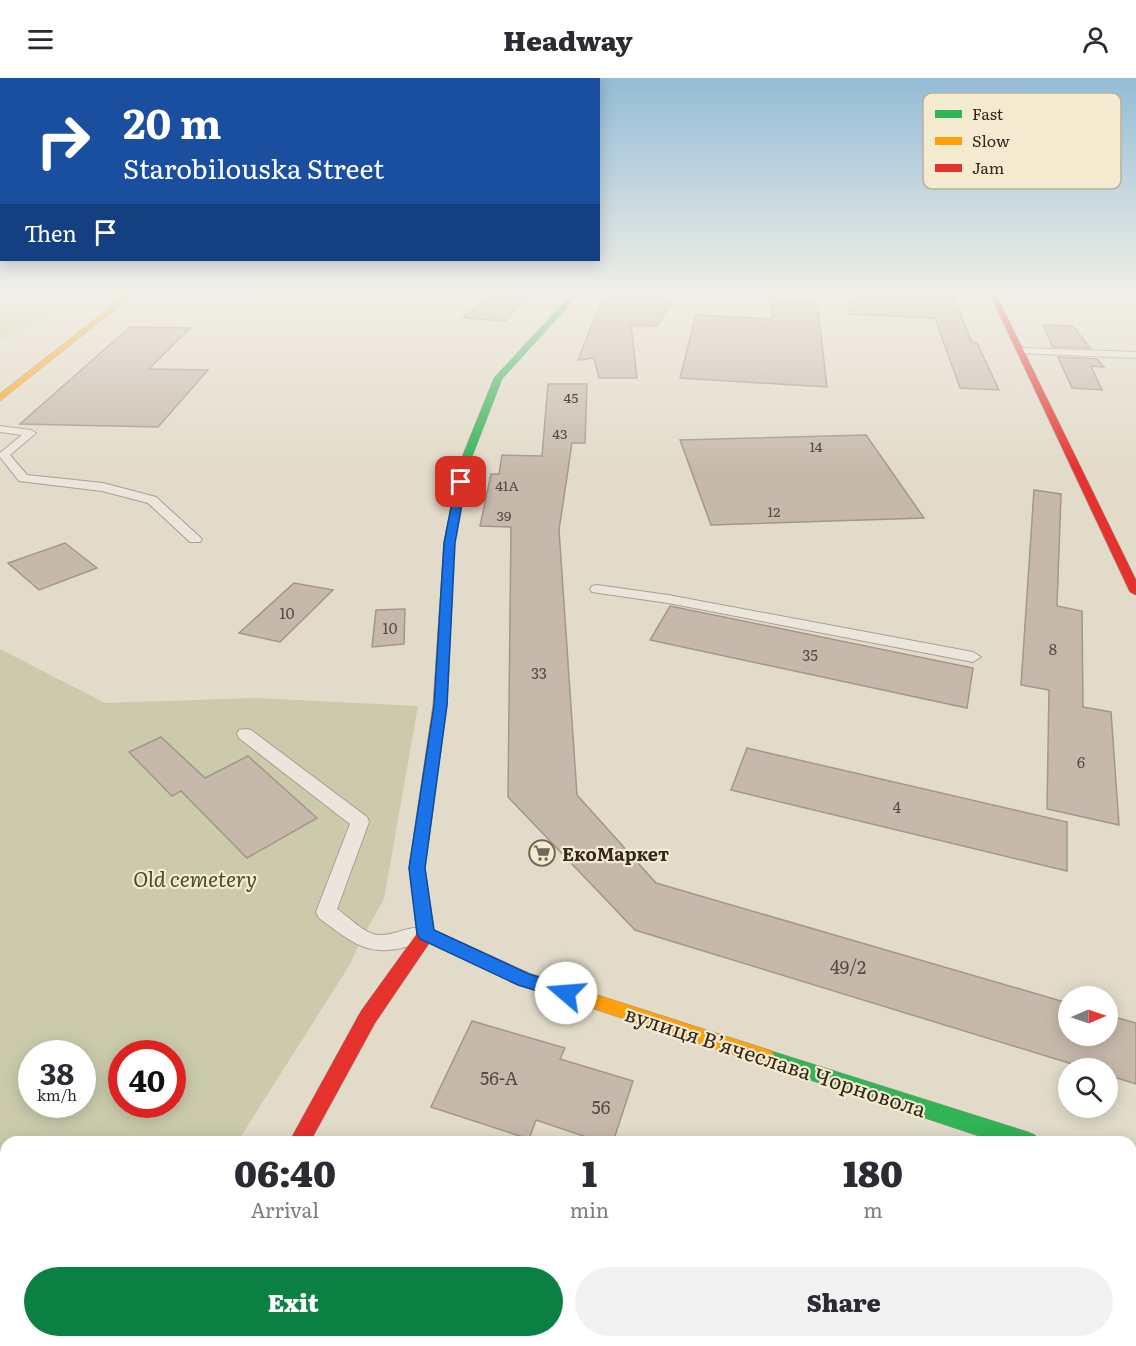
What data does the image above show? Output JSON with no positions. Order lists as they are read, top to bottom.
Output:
{
  "streets": {
    "street": ["вулиця Вʼячеслава Чорновола"]
  },
  "parks": ["Old cemetery"],
  "places": {
    "supermarket": ["ЕкоМаркет"]
  },
  "house_numbers": [
    "45",
    "43",
    "14",
    "41А",
    "12",
    "39",
    "10",
    "10",
    "8",
    "35",
    "33",
    "6",
    "4",
    "49/2",
    "56-А",
    "56"
  ],
  "legend": ["Fast", "Slow", "Jam"],
  "north": "right",
  "page": {
    "header": "Headway",
    "turn": ["20 m", "Starobilouska Street"],
    "then": "Then",
    "speed": "38 km/h",
    "limit": "40",
    "eta": [
      "06:40",
      "Arrival",
      "1",
      "min",
      "180",
      "m"
    ],
    "buttons": ["Exit", "Share"]
  }
}
